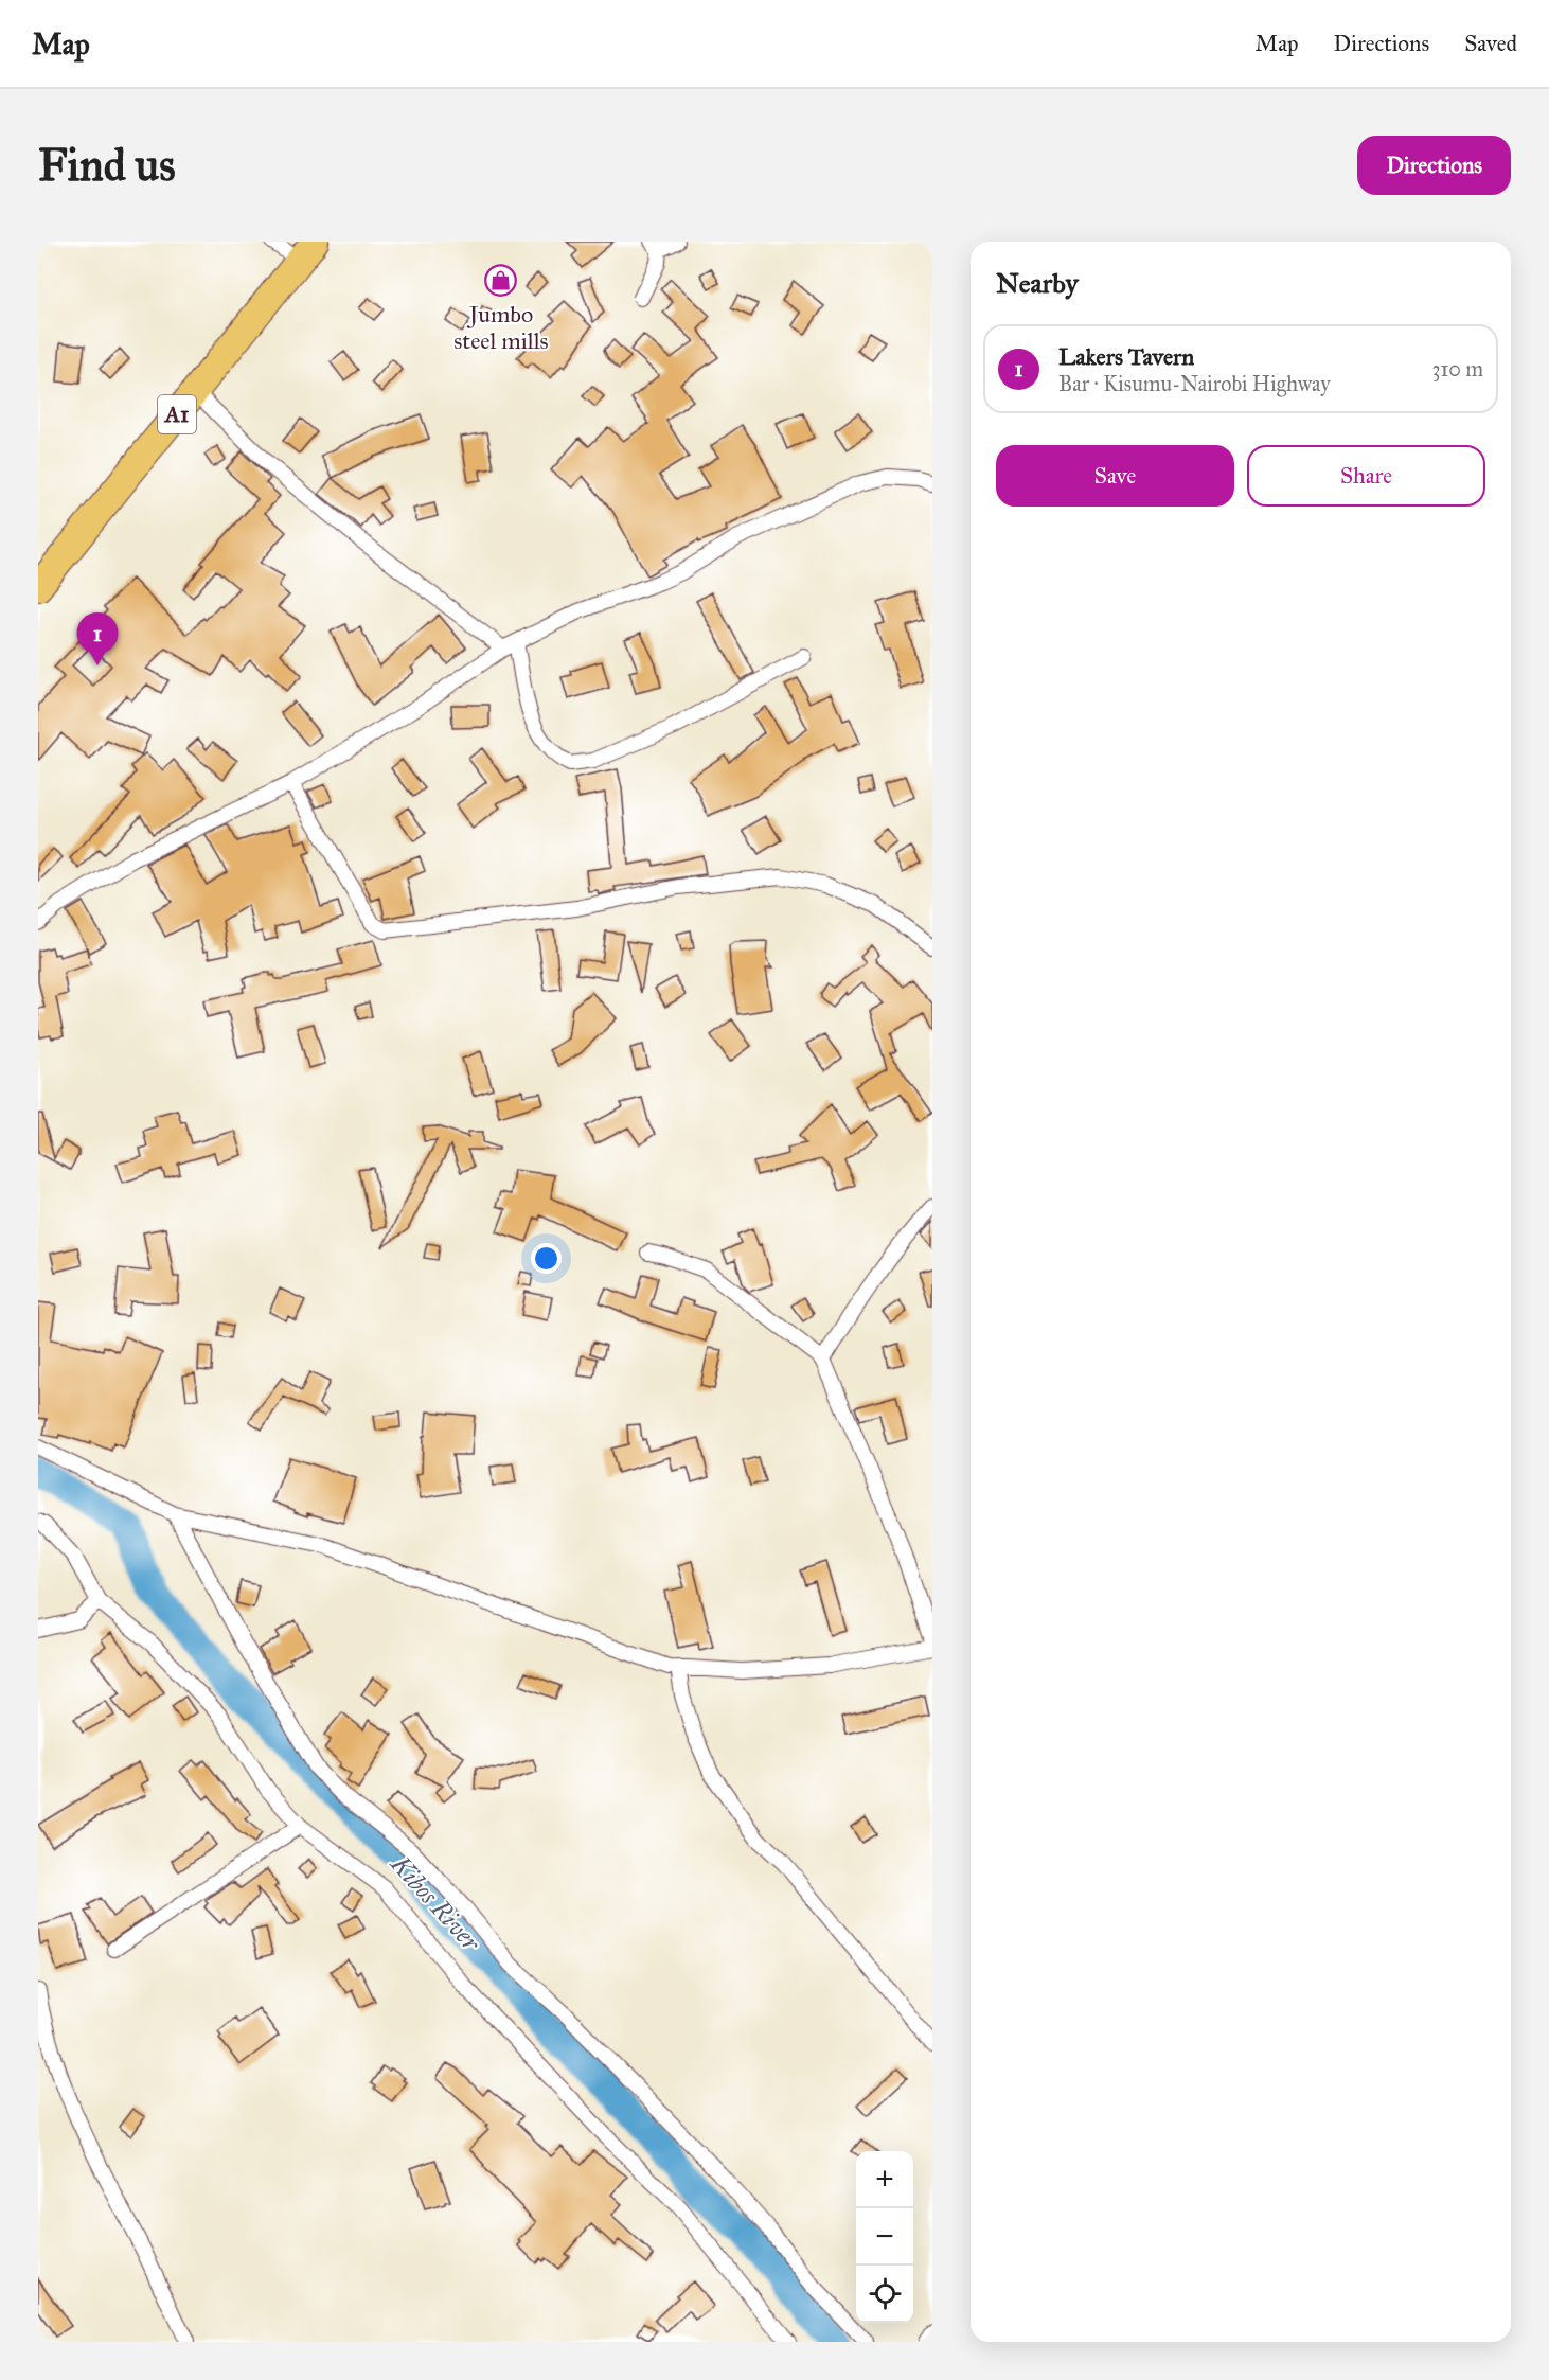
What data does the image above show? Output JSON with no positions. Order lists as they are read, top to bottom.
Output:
{
  "streets": {
    "highway": ["A1"]
  },
  "water": ["Kibos River"],
  "places": {
    "shop": ["Jumbo steel mills"]
  },
  "page": {
    "header": "Map",
    "nav": ["Map", "Directions", "Saved"],
    "buttons": [
      "Directions",
      ["Save", "Share"]
    ],
    "title": "Find us",
    "heading": "Nearby",
    "list": [
      {
        "mark": "1",
        "name": "Lakers Tavern",
        "note": "Bar · Kisumu-Nairobi Highway",
        "value": "310 m"
      }
    ],
    "pins": "1",
    "map_buttons": ["+", "−"]
  }
}
